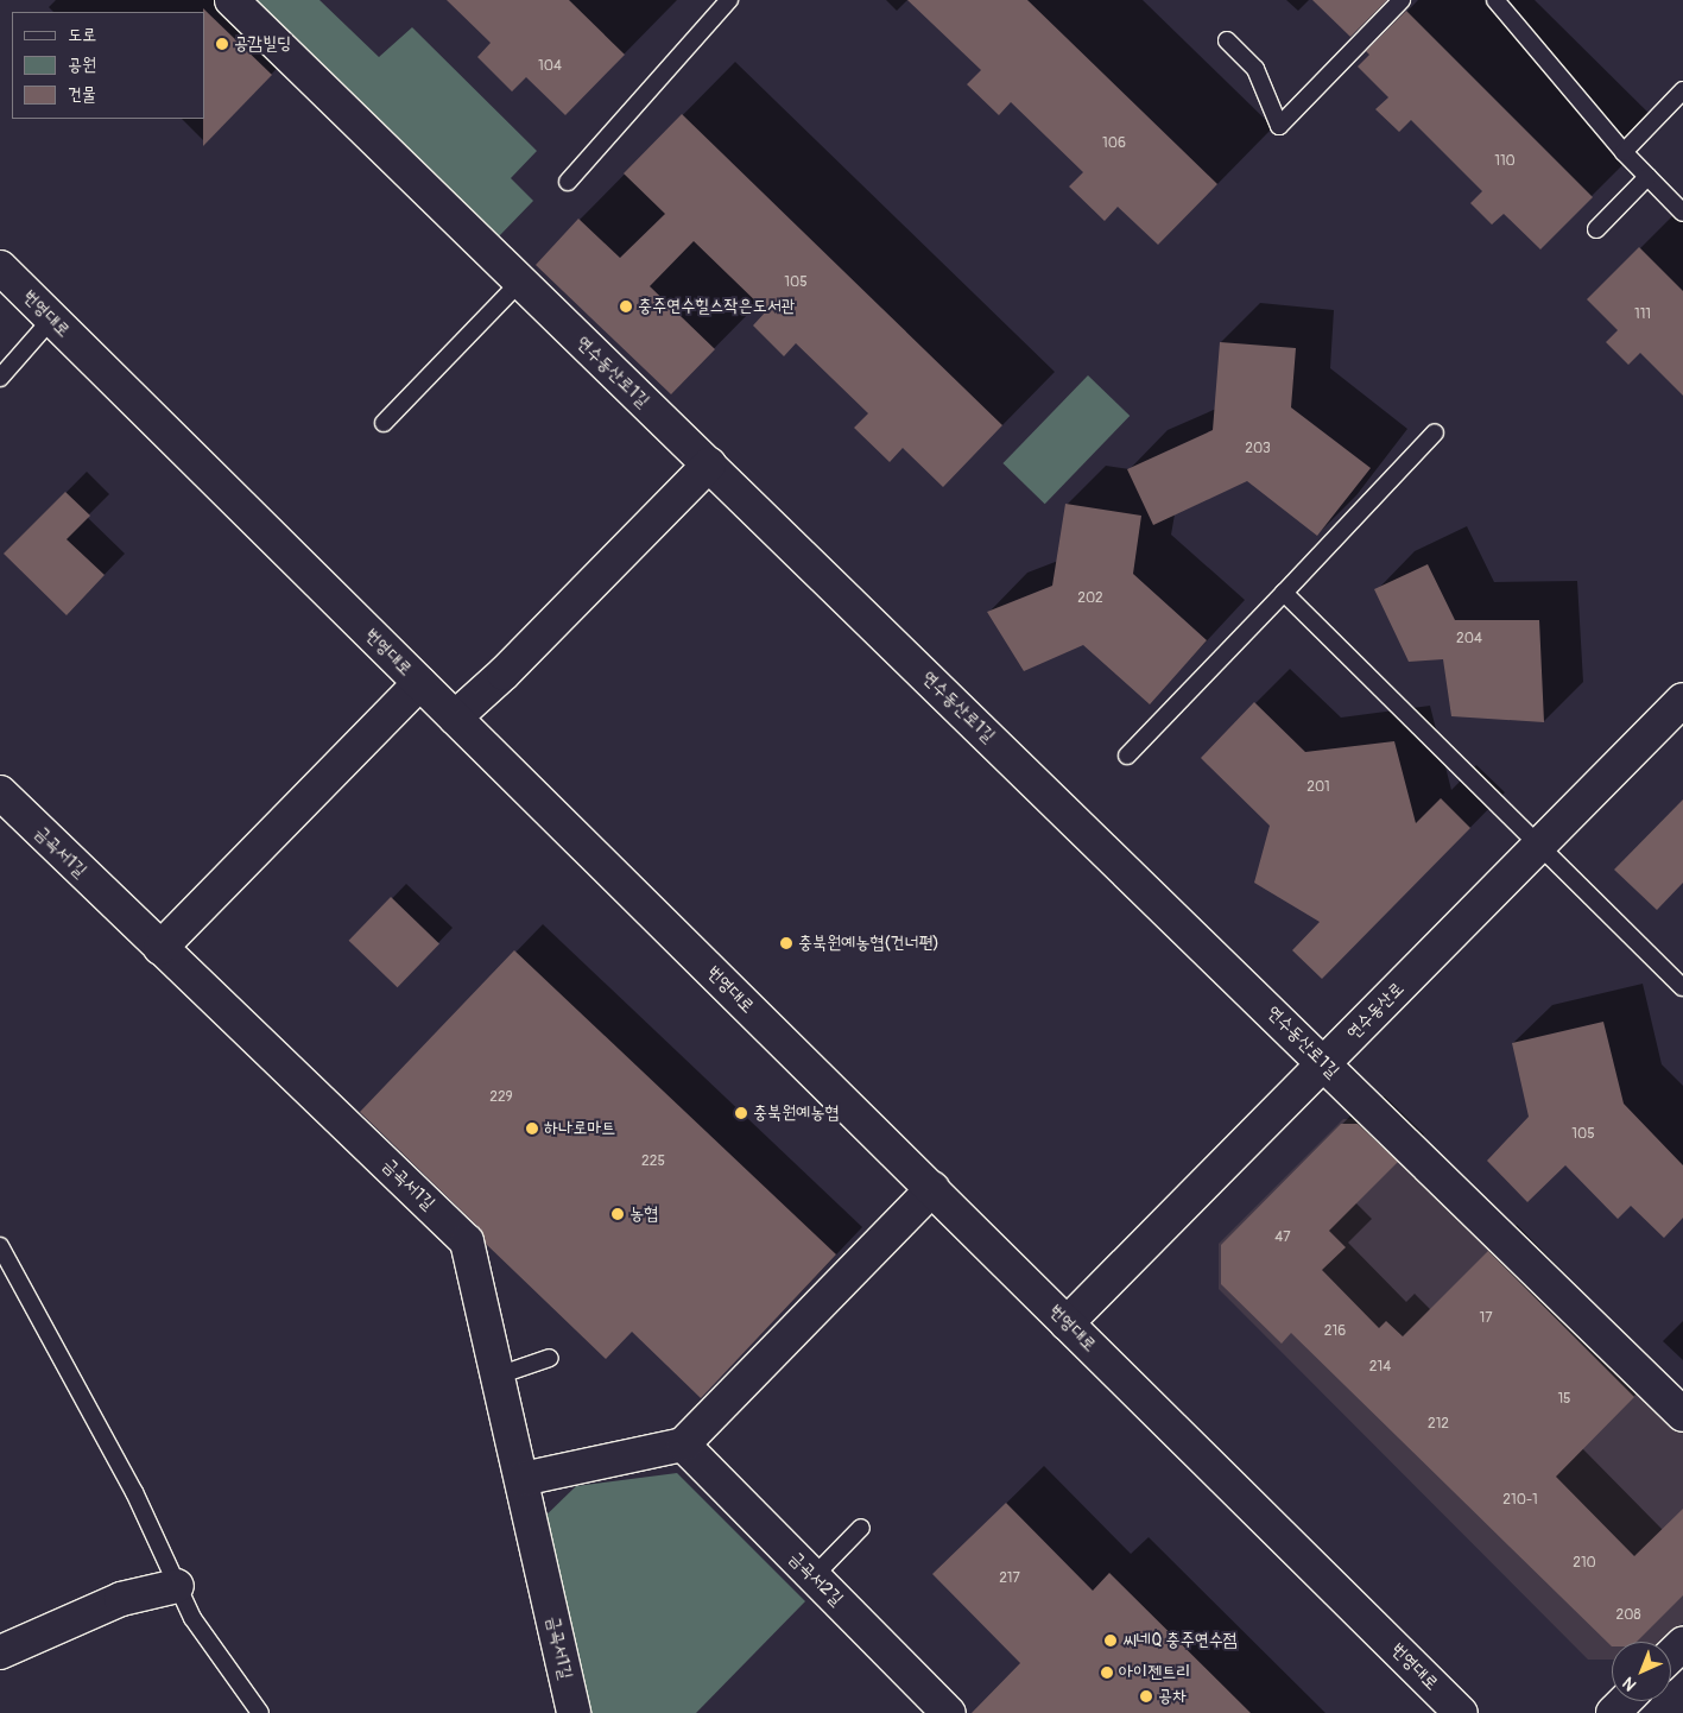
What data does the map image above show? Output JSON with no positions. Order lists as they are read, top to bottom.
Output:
{
  "streets": {
    "street": [
      "번영대로",
      "연수동산로1길",
      "금곡서1길",
      "연수동산로",
      "금곡서2길"
    ]
  },
  "crossings": [
    ["번영대로", "연수동산로"],
    ["연수동산로1길", "연수동산로"]
  ],
  "places": [
    "공감빌딩",
    "충주연수힐스작은도서관",
    "충북원예농협(건너편)",
    "충북원예농협",
    "하나로마트",
    "농협",
    "씨네Q 충주연수점",
    "아이젠트리",
    "공차"
  ],
  "house_numbers": [
    "104",
    "106",
    "110",
    "105",
    "111",
    "203",
    "202",
    "204",
    "201",
    "229",
    "105",
    "225",
    "47",
    "17",
    "216",
    "214",
    "15",
    "212",
    "210-1",
    "210",
    "217",
    "208"
  ],
  "legend": ["도로", "공원", "건물"],
  "north": "bottom left"
}
